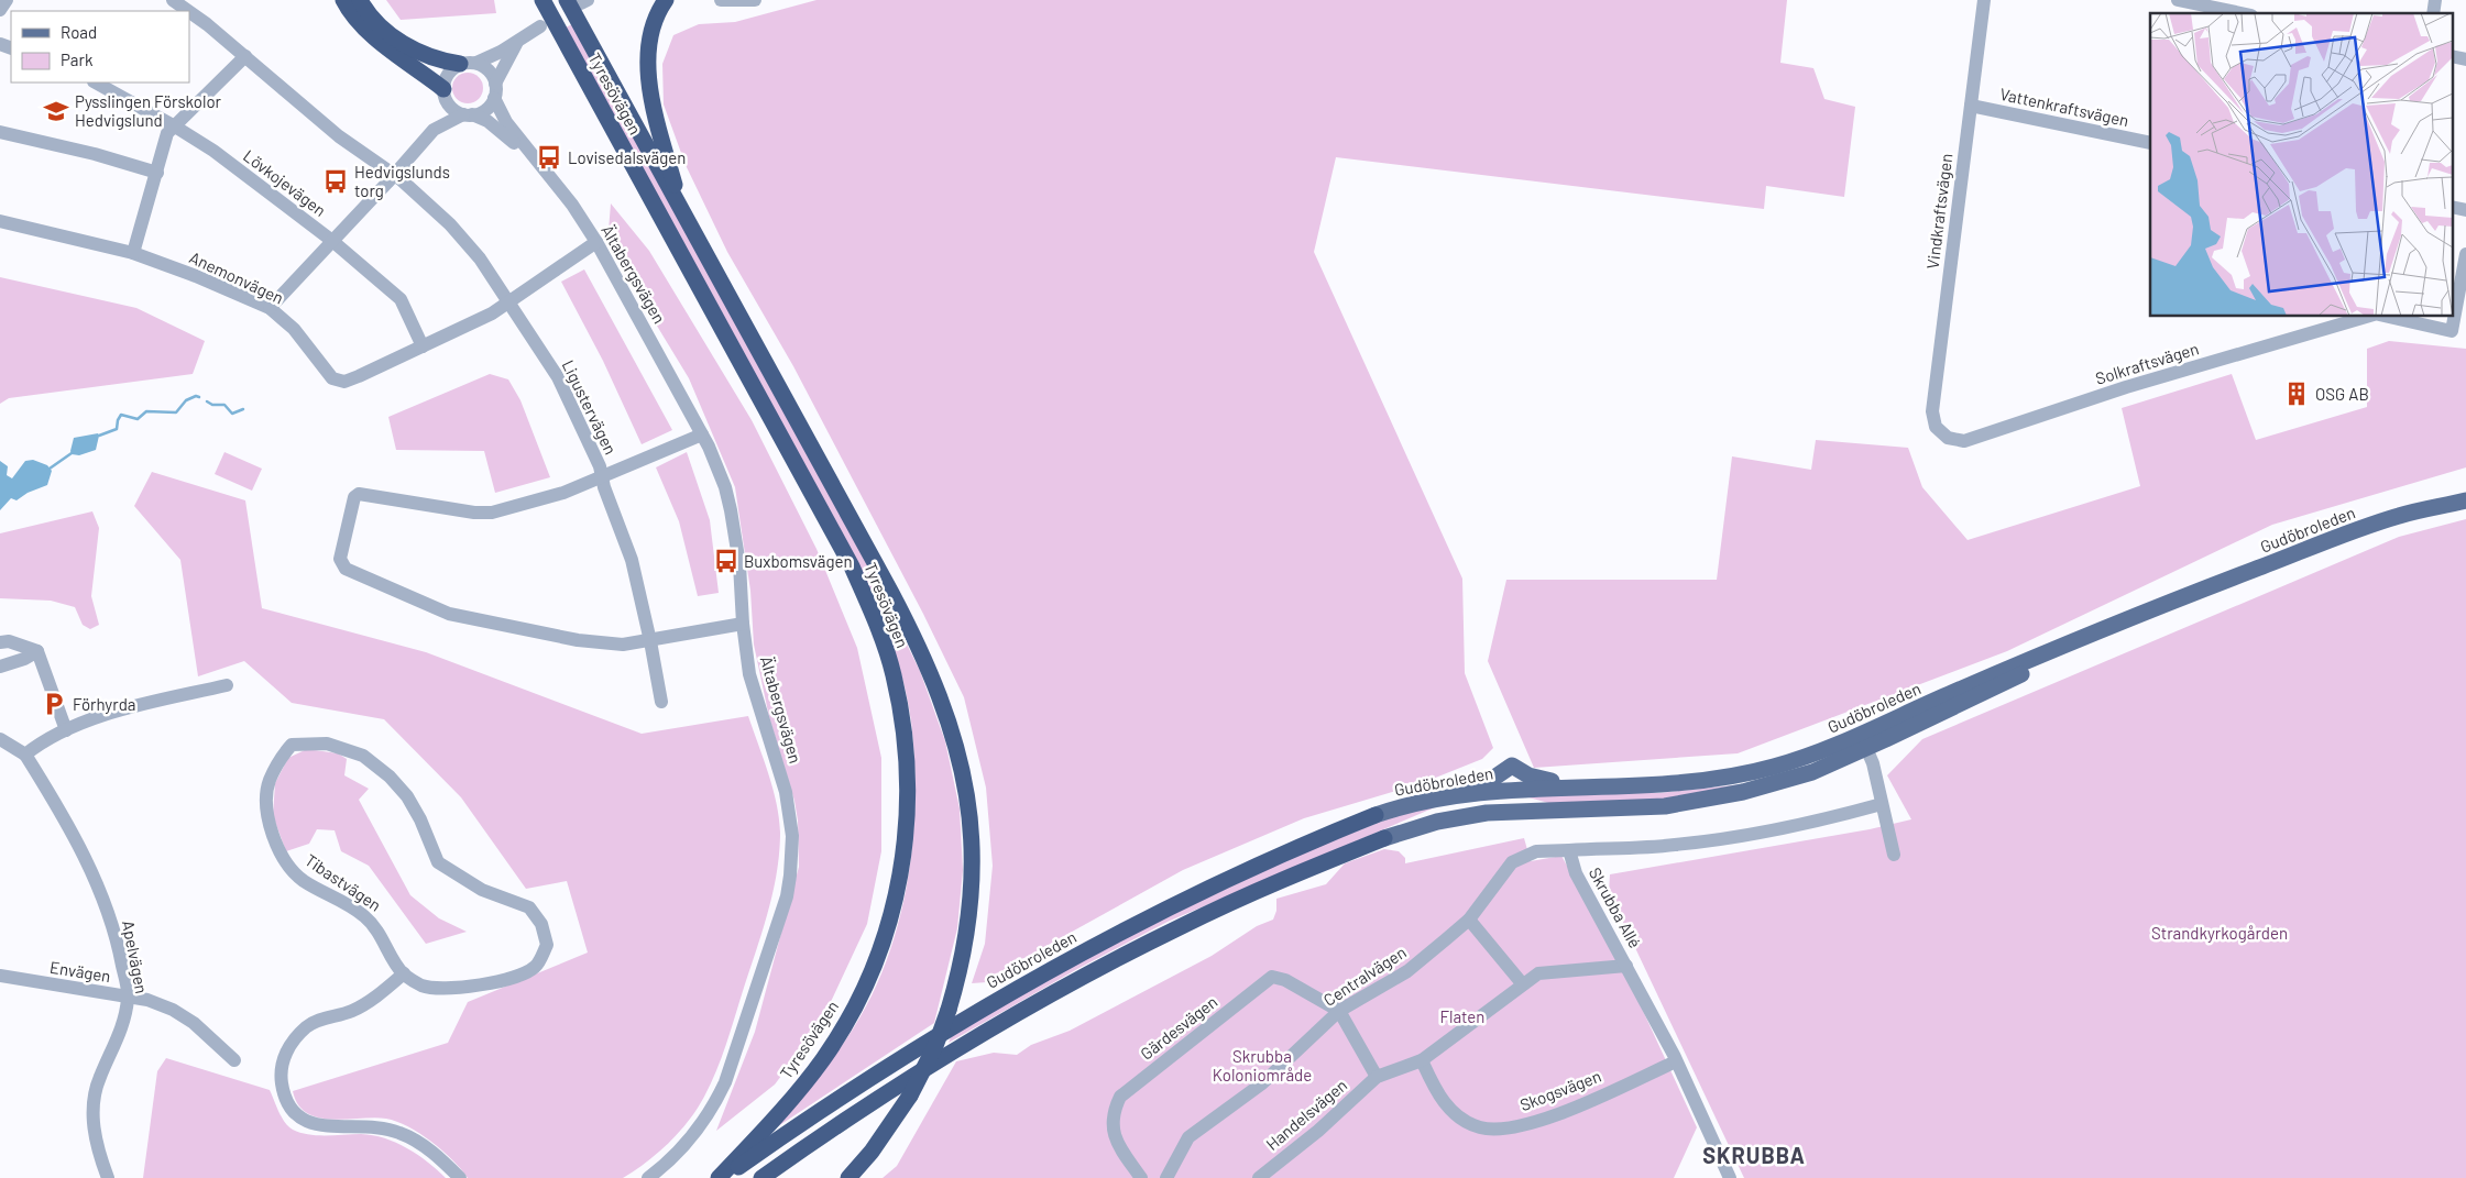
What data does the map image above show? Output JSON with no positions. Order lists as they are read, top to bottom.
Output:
{
  "streets": {
    "highway": ["Tyresövägen", "Gudöbroleden"],
    "street": [
      "Vattenkraftsvägen",
      "Lövkojevägen",
      "Vindkraftsvägen",
      "Ältabergsvägen",
      "Anemonvägen",
      "Solkraftsvägen",
      "Ligustervägen",
      "Tibastvägen",
      "Skrubba Allé",
      "Apelvägen",
      "Envägen",
      "Centralvägen",
      "Gärdesvägen",
      "Skogsvägen",
      "Handelsvägen"
    ]
  },
  "crossings": [
    ["Vattenkraftsvägen", "Vindkraftsvägen"],
    ["Lövkojevägen", "Anemonvägen"],
    ["Vindkraftsvägen", "Solkraftsvägen"],
    ["Ältabergsvägen", "Anemonvägen"],
    ["Anemonvägen", "Ligustervägen"],
    ["Skrubba Allé", "Centralvägen"],
    ["Skrubba Allé", "Skogsvägen"],
    ["Skrubba Allé", "Handelsvägen"],
    ["Apelvägen", "Envägen"],
    ["Centralvägen", "Gärdesvägen"],
    ["Skogsvägen", "Handelsvägen"]
  ],
  "districts": ["SKRUBBA"],
  "parks": ["Strandkyrkogården", "Flaten", "Skrubba Koloniområde"],
  "places": {
    "school or university": ["Pysslingen Förskolor Hedvigslund"],
    "bus stop": ["Lovisedalsvägen", "Hedvigslunds torg", "Buxbomsvägen"],
    "building": ["OSG AB"],
    "parking": ["Förhyrda"]
  },
  "legend": ["Road", "Park"]
}
